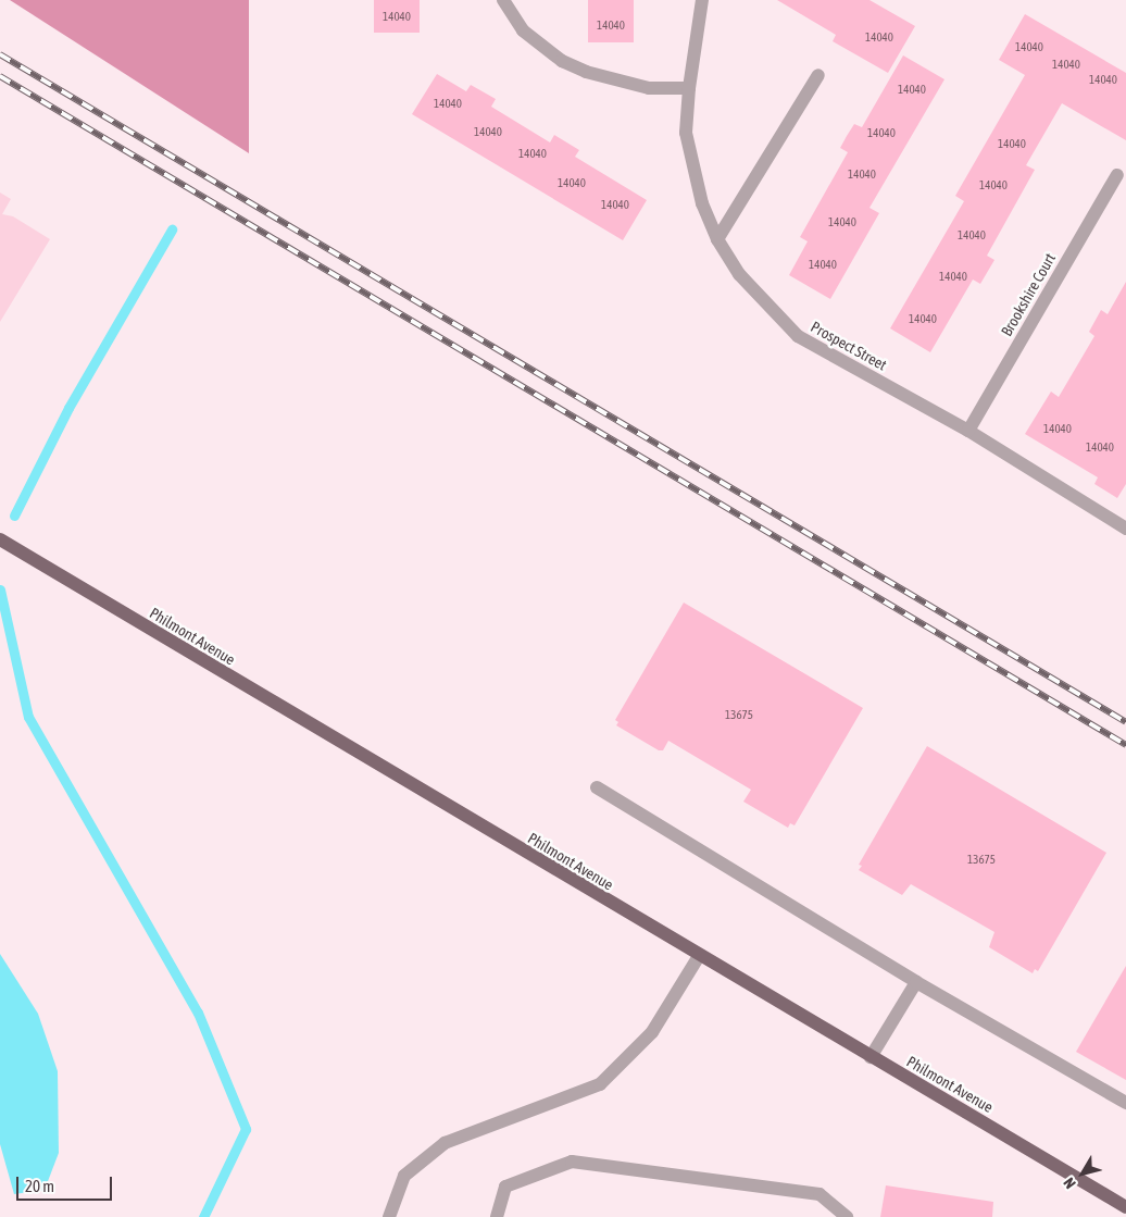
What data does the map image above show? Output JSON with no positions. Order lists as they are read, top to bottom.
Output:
{
  "streets": {
    "main road": ["Philmont Avenue"],
    "street": ["Brookshire Court", "Prospect Street"]
  },
  "crossings": [
    ["Brookshire Court", "Prospect Street"]
  ],
  "house_numbers": [
    "14040",
    "14040",
    "14040",
    "14040",
    "14040",
    "14040",
    "14040",
    "14040",
    "14040",
    "14040",
    "14040",
    "14040",
    "14040",
    "14040",
    "14040",
    "14040",
    "14040",
    "14040",
    "14040",
    "14040",
    "14040",
    "14040",
    "14040",
    "13675",
    "13675"
  ],
  "scale_bar": "20 m",
  "north": "bottom left"
}
